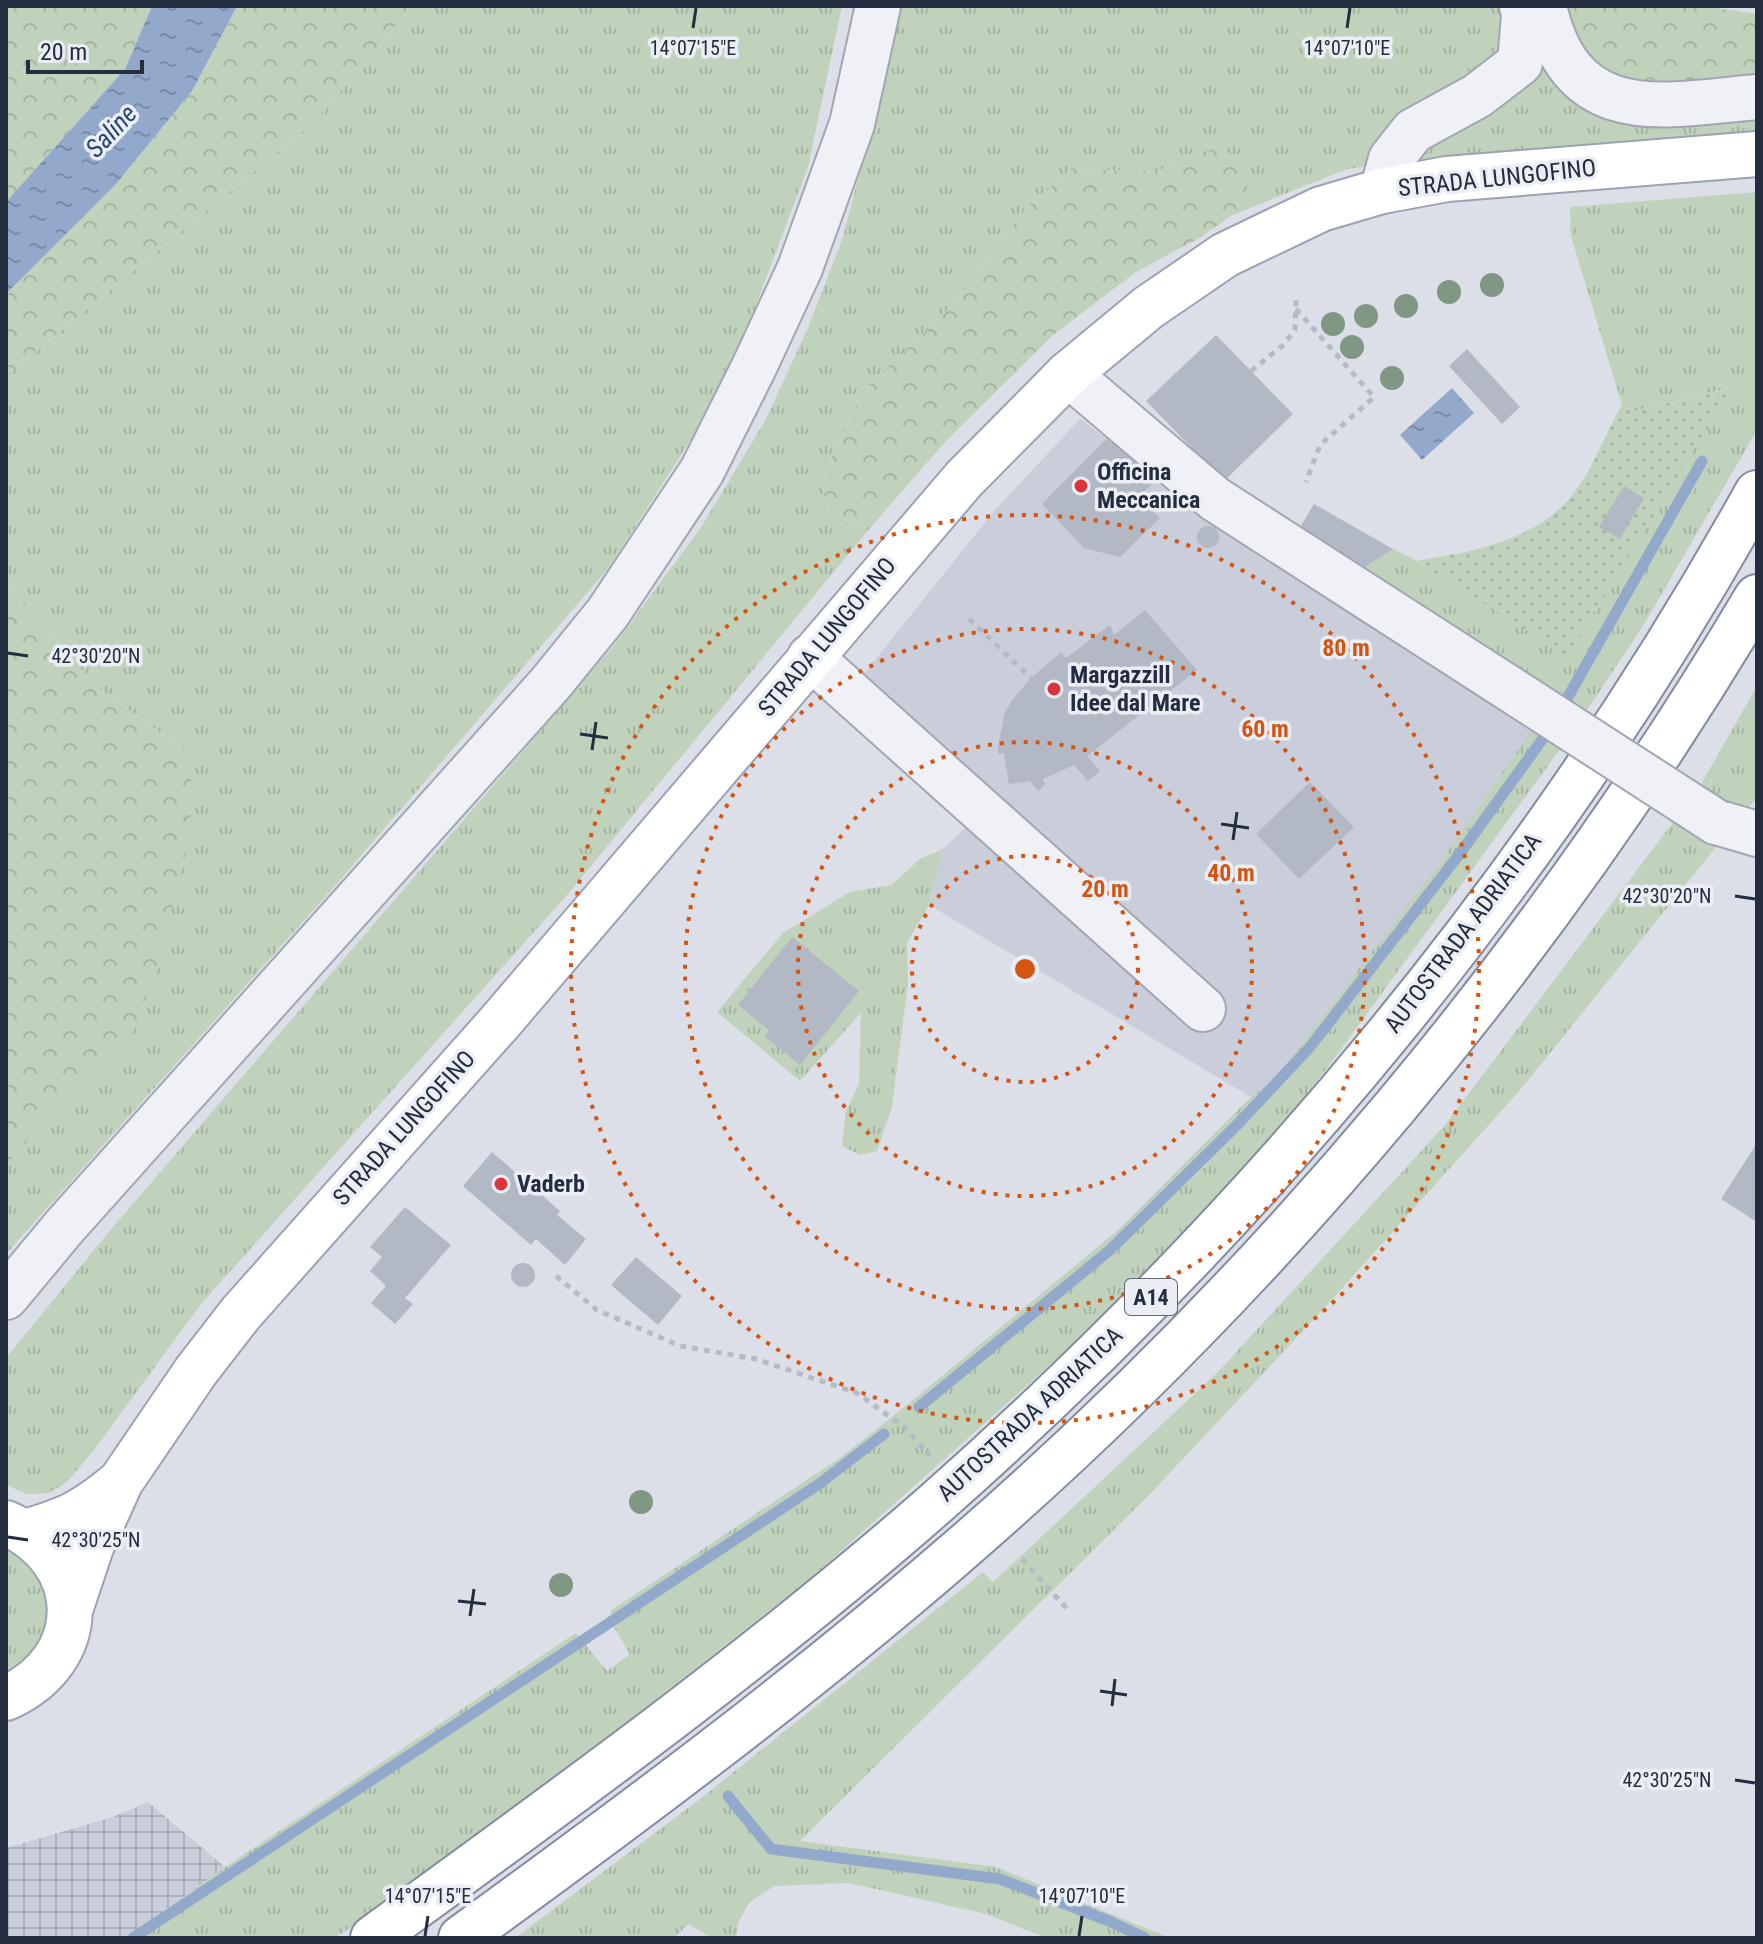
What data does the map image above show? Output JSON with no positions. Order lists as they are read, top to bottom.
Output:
{
  "streets": {
    "main road": ["STRADA LUNGOFINO", "AUTOSTRADA ADRIATICA", "A14"]
  },
  "water": ["Saline"],
  "places": ["Officina Meccanica", "Margazzill Idee dal Mare", "Vaderb"],
  "scale_bar": "20 m",
  "coordinates": [
    "14°07'15\"E",
    "14°07'10\"E",
    "42°30'20\"N",
    "42°30'25\"N"
  ],
  "rings": [
    "80 m",
    "60 m",
    "40 m",
    "20 m"
  ]
}
